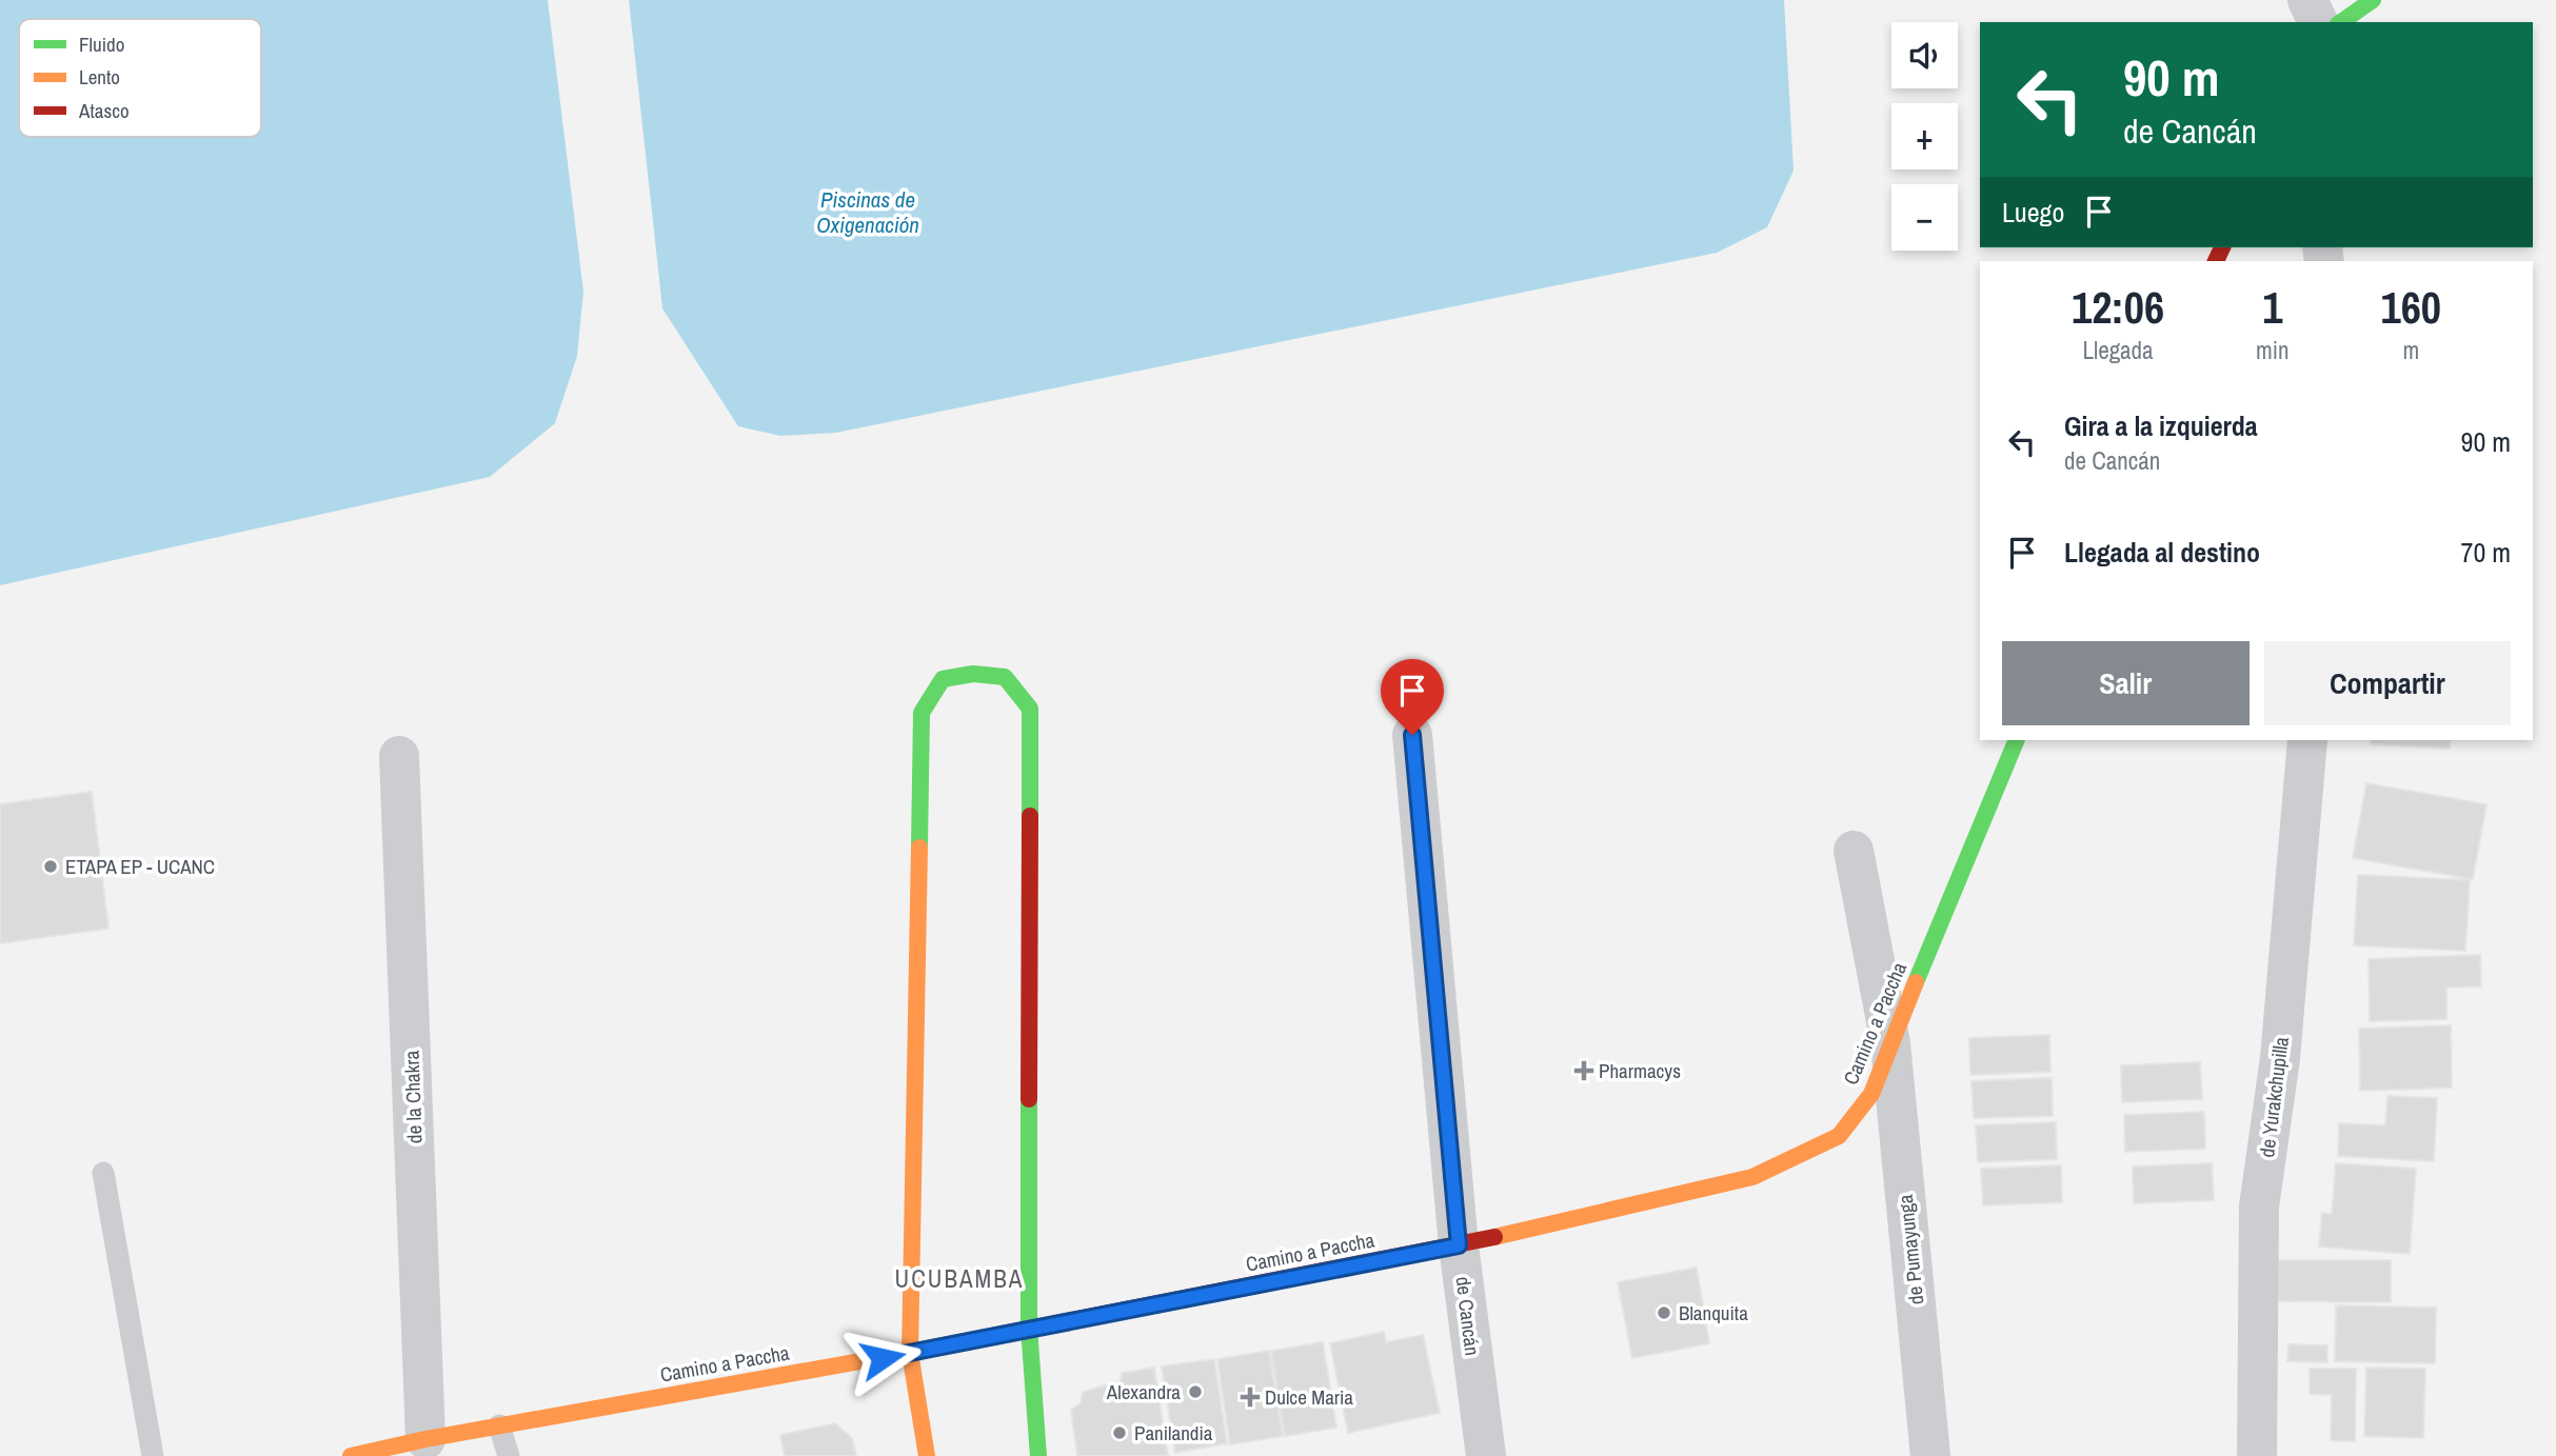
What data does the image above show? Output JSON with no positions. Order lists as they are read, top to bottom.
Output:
{
  "streets": {
    "main road": ["Camino a Paccha"],
    "street": [
      "de la Chakra",
      "de Yurakchupilla",
      "de Pumayunga",
      "de Cancán"
    ]
  },
  "crossings": [
    ["Camino a Paccha", "de la Chakra"],
    ["Camino a Paccha", "de Pumayunga"],
    ["Camino a Paccha", "de Cancán"]
  ],
  "districts": ["UCUBAMBA"],
  "water": ["Piscinas de Oxigenación"],
  "places": {
    "other": [
      "ETAPA EP - UCANC",
      "Blanquita",
      "Alexandra",
      "Panilandia"
    ],
    "health": ["Pharmacys", "Dulce Maria"]
  },
  "legend": ["Fluido", "Lento", "Atasco"],
  "page": {
    "map_buttons": ["+", "−"],
    "turn": ["90 m", "de Cancán"],
    "then": "Luego",
    "eta": [
      "12:06",
      "Llegada",
      "1",
      "min",
      "160",
      "m"
    ],
    "list": [
      {
        "name": "Gira a la izquierda",
        "note": "de Cancán",
        "value": "90 m"
      },
      {
        "name": "Llegada al destino",
        "value": "70 m"
      }
    ],
    "buttons": ["Salir", "Compartir"]
  }
}
